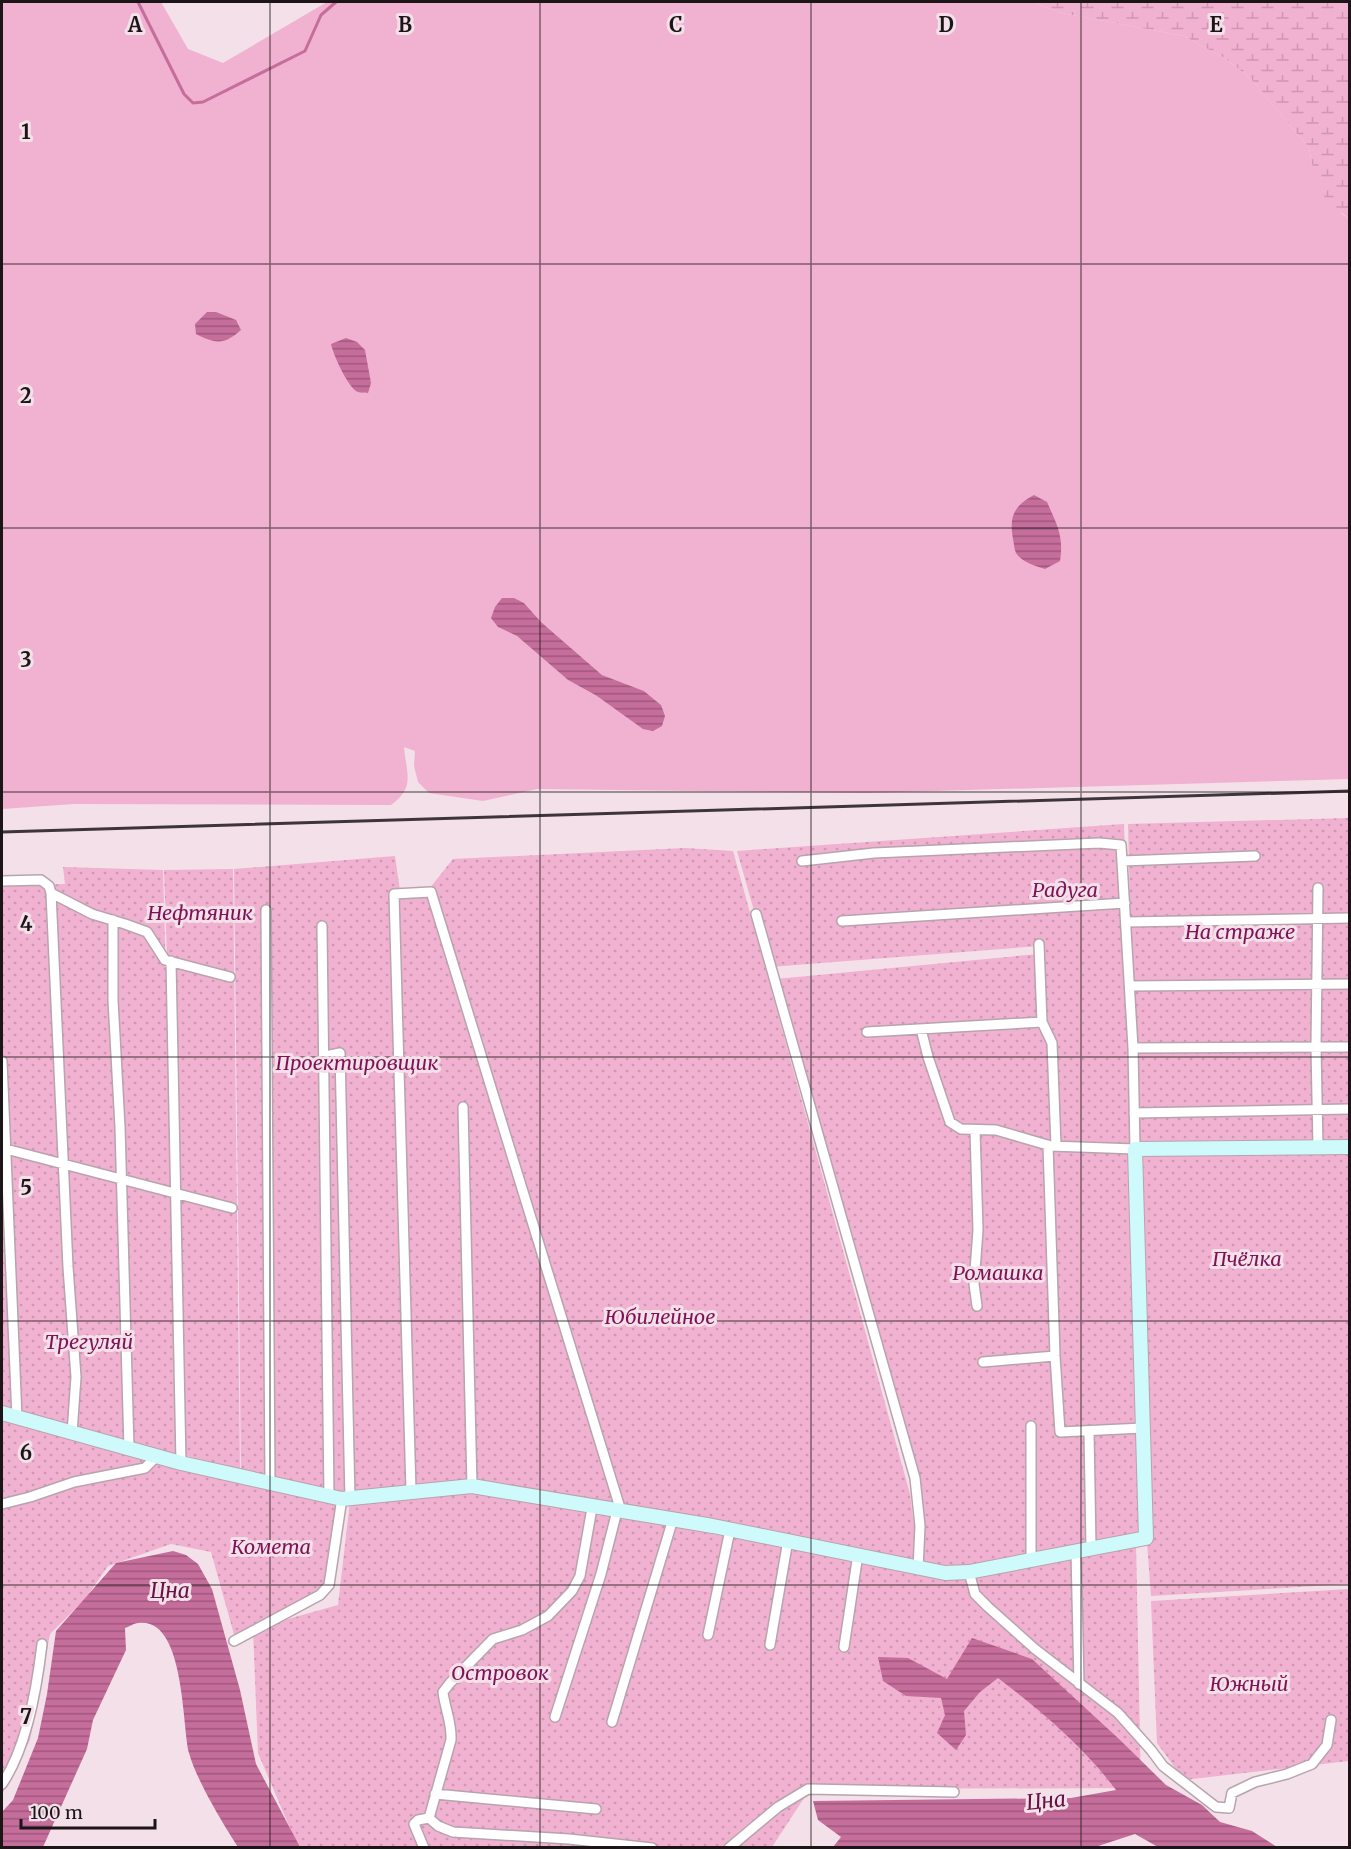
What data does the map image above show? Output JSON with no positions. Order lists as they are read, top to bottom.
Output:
{
  "water": ["Цна"],
  "parks": [
    "Радуга",
    "Нефтяник",
    "На страже",
    "Проектировщик",
    "Пчёлка",
    "Ромашка",
    "Юбилейное",
    "Трегуляй",
    "Комета",
    "Островок",
    "Южный"
  ],
  "scale_bar": "100 m",
  "grid": {
    "columns": [
      "A",
      "B",
      "C",
      "D",
      "E"
    ],
    "rows": [
      "1",
      "2",
      "3",
      "4",
      "5",
      "6",
      "7"
    ]
  }
}
